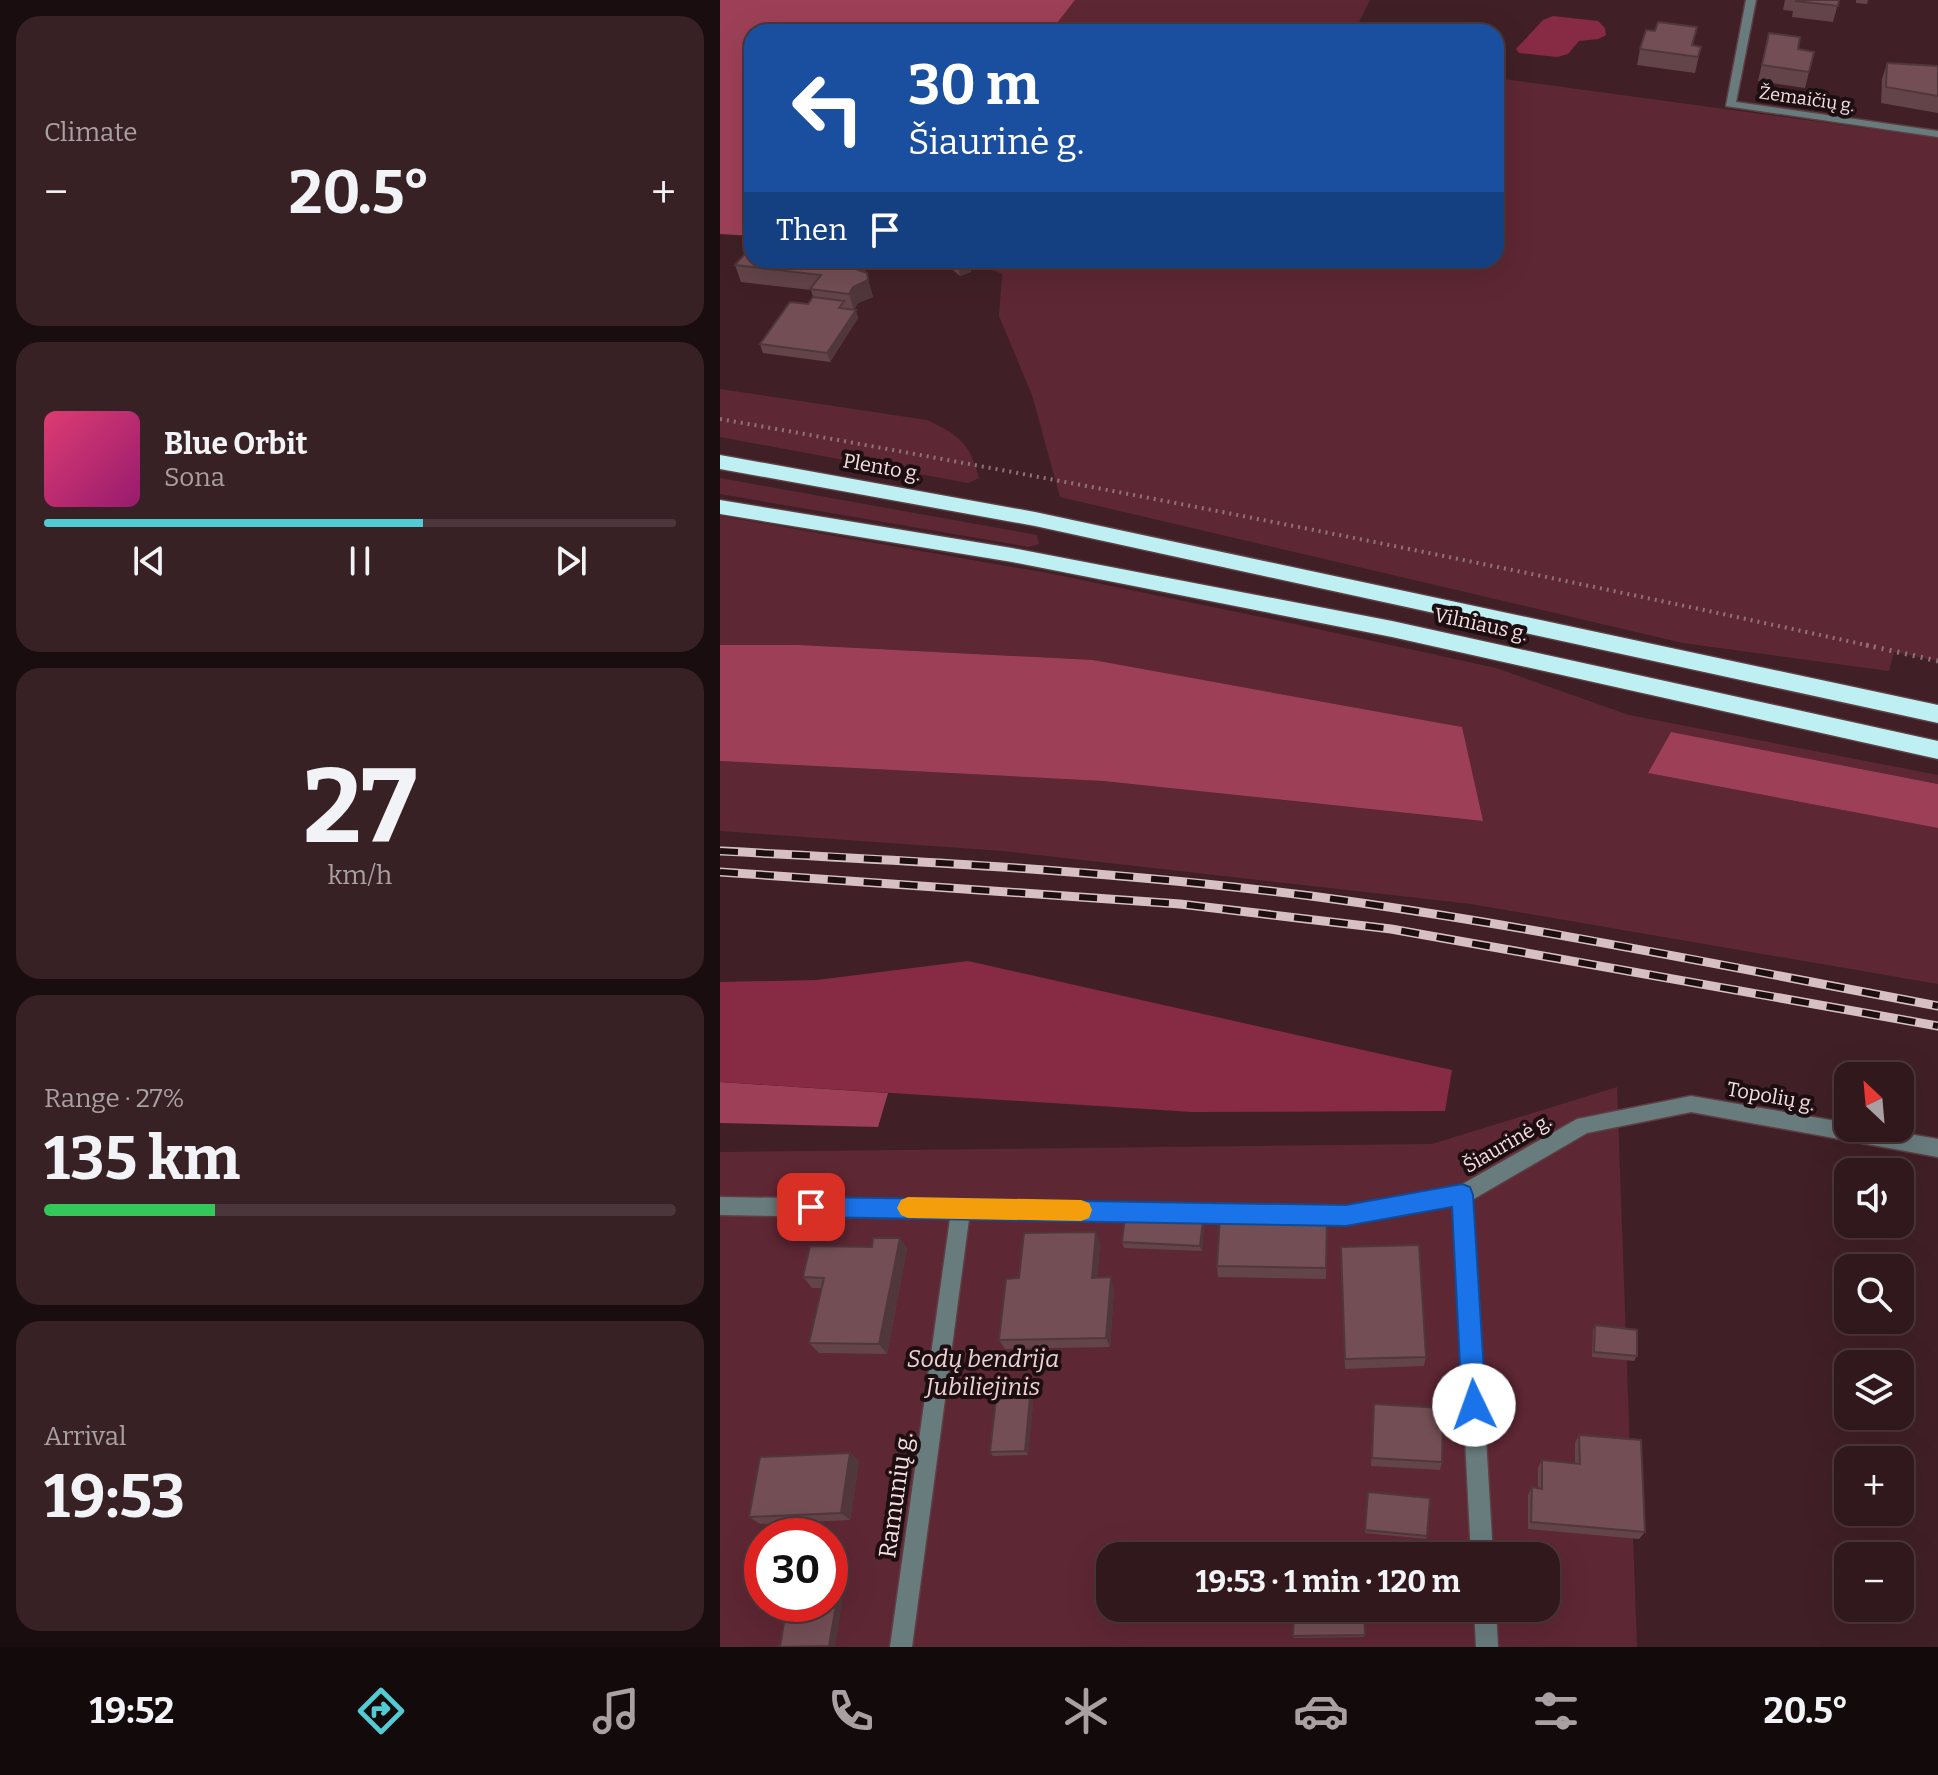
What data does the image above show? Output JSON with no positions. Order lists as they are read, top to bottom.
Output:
{
  "streets": {
    "highway": ["Plento g.", "Vilniaus g."],
    "street": [
      "Žemaičių g.",
      "Topolių g.",
      "Šiaurinė g.",
      "Ramunių g."
    ]
  },
  "crossings": [
    ["Plento g.", "Vilniaus g."],
    ["Topolių g.", "Šiaurinė g."],
    ["Šiaurinė g.", "Ramunių g."]
  ],
  "parks": ["Sodų bendrija Jubiliejinis"],
  "north": "top left",
  "page": {
    "tile": [
      "Climate",
      ["27", "km/h"],
      ["Range · 27%", "135 km"],
      ["Arrival", "19:53"]
    ],
    "turn": ["30 m", "Šiaurinė g."],
    "heat": ["−", "20.5°", "+"],
    "then": "Then",
    "song": ["Blue Orbit", "Sona"],
    "map_buttons": ["+", "−"],
    "limit": "30",
    "trip": "19:53 · 1 min · 120 m",
    "tabs": ["19:52", "20.5°"]
  }
}
